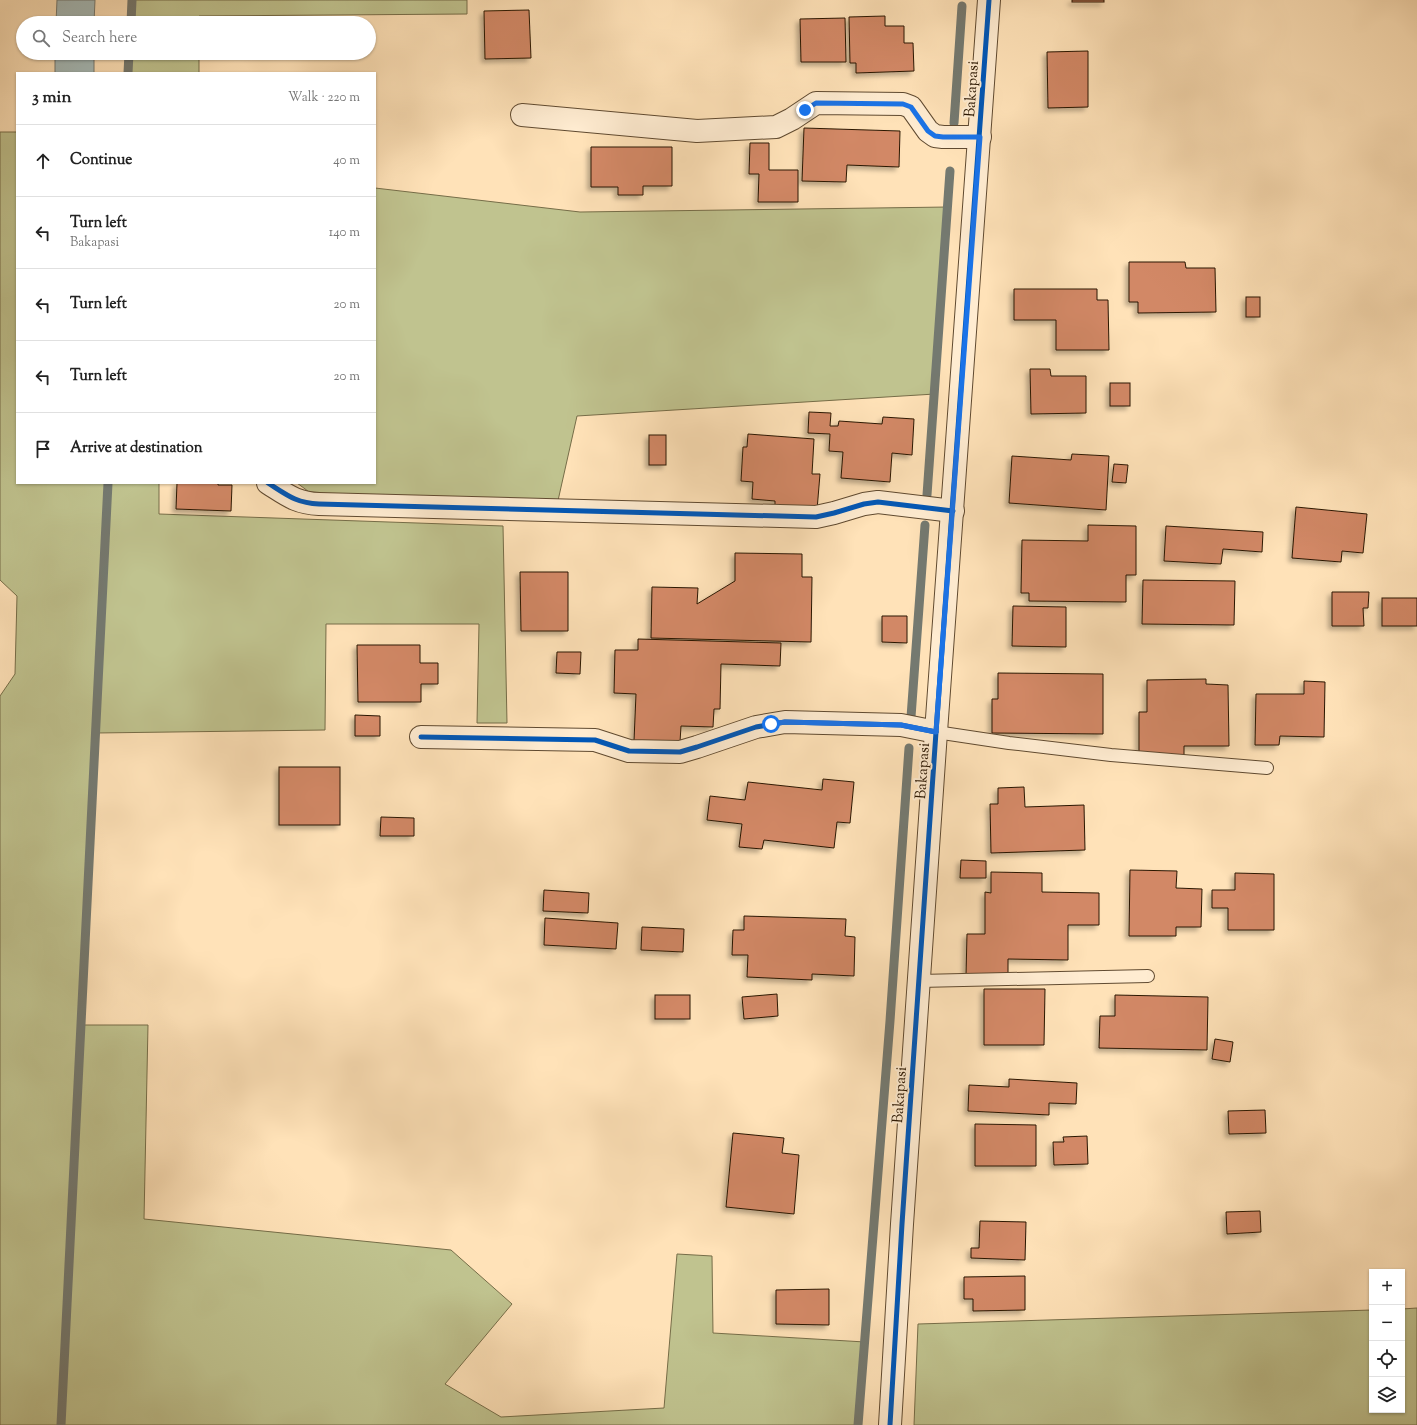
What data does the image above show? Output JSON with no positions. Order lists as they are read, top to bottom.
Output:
{
  "streets": {
    "street": ["Bakapasi"]
  },
  "page": {
    "search": "Search here",
    "heading": ["3 min", "Walk · 220 m"],
    "list": [
      ["Continue", "40 m"],
      ["Turn left", "Bakapasi", "140 m"],
      ["Turn left", "20 m"],
      ["Turn left", "20 m"],
      "Arrive at destination"
    ],
    "map_buttons": ["+", "−"]
  }
}
